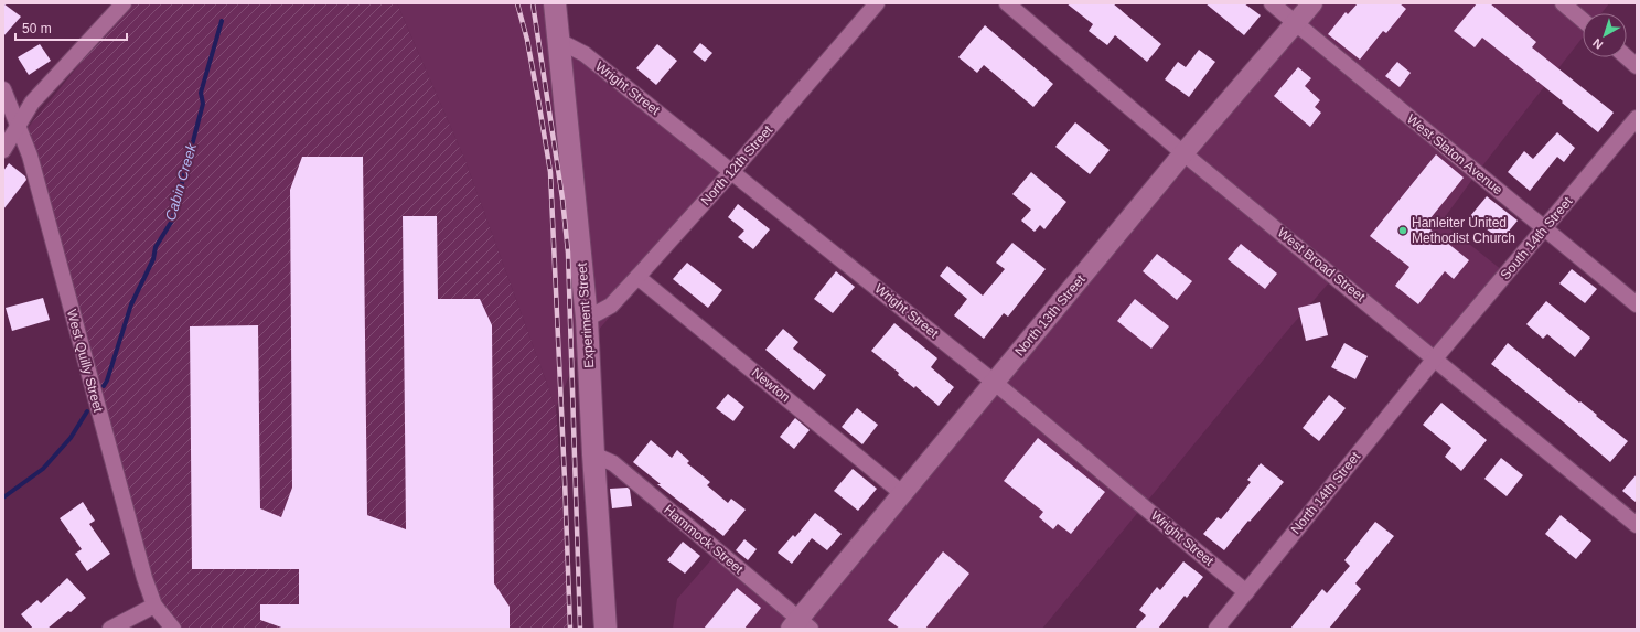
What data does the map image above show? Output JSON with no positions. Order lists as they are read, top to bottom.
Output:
{
  "streets": {
    "main road": ["Experiment Street"],
    "street": [
      "Wright Street",
      "West Slaton Avenue",
      "North 12th Street",
      "South 14th Street",
      "West Broad Street",
      "North 13th Street",
      "West Quilly Street",
      "Newton",
      "North 14th Street",
      "Hammock Street"
    ]
  },
  "crossings": [
    ["Wright Street", "North 12th Street"],
    ["Wright Street", "Experiment Street"],
    ["Wright Street", "North 13th Street"],
    ["Wright Street", "North 14th Street"],
    ["West Slaton Avenue", "South 14th Street"],
    ["West Slaton Avenue", "North 13th Street"],
    ["North 12th Street", "Experiment Street"],
    ["North 12th Street", "Newton"],
    ["South 14th Street", "West Broad Street"],
    ["South 14th Street", "North 14th Street"],
    ["West Broad Street", "North 13th Street"],
    ["West Broad Street", "North 14th Street"],
    ["Experiment Street", "Hammock Street"],
    ["North 13th Street", "Newton"],
    ["North 13th Street", "Hammock Street"]
  ],
  "water": ["Cabin Creek"],
  "places": ["Hanleiter United Methodist Church"],
  "scale_bar": "50 m",
  "north": "bottom left"
}
